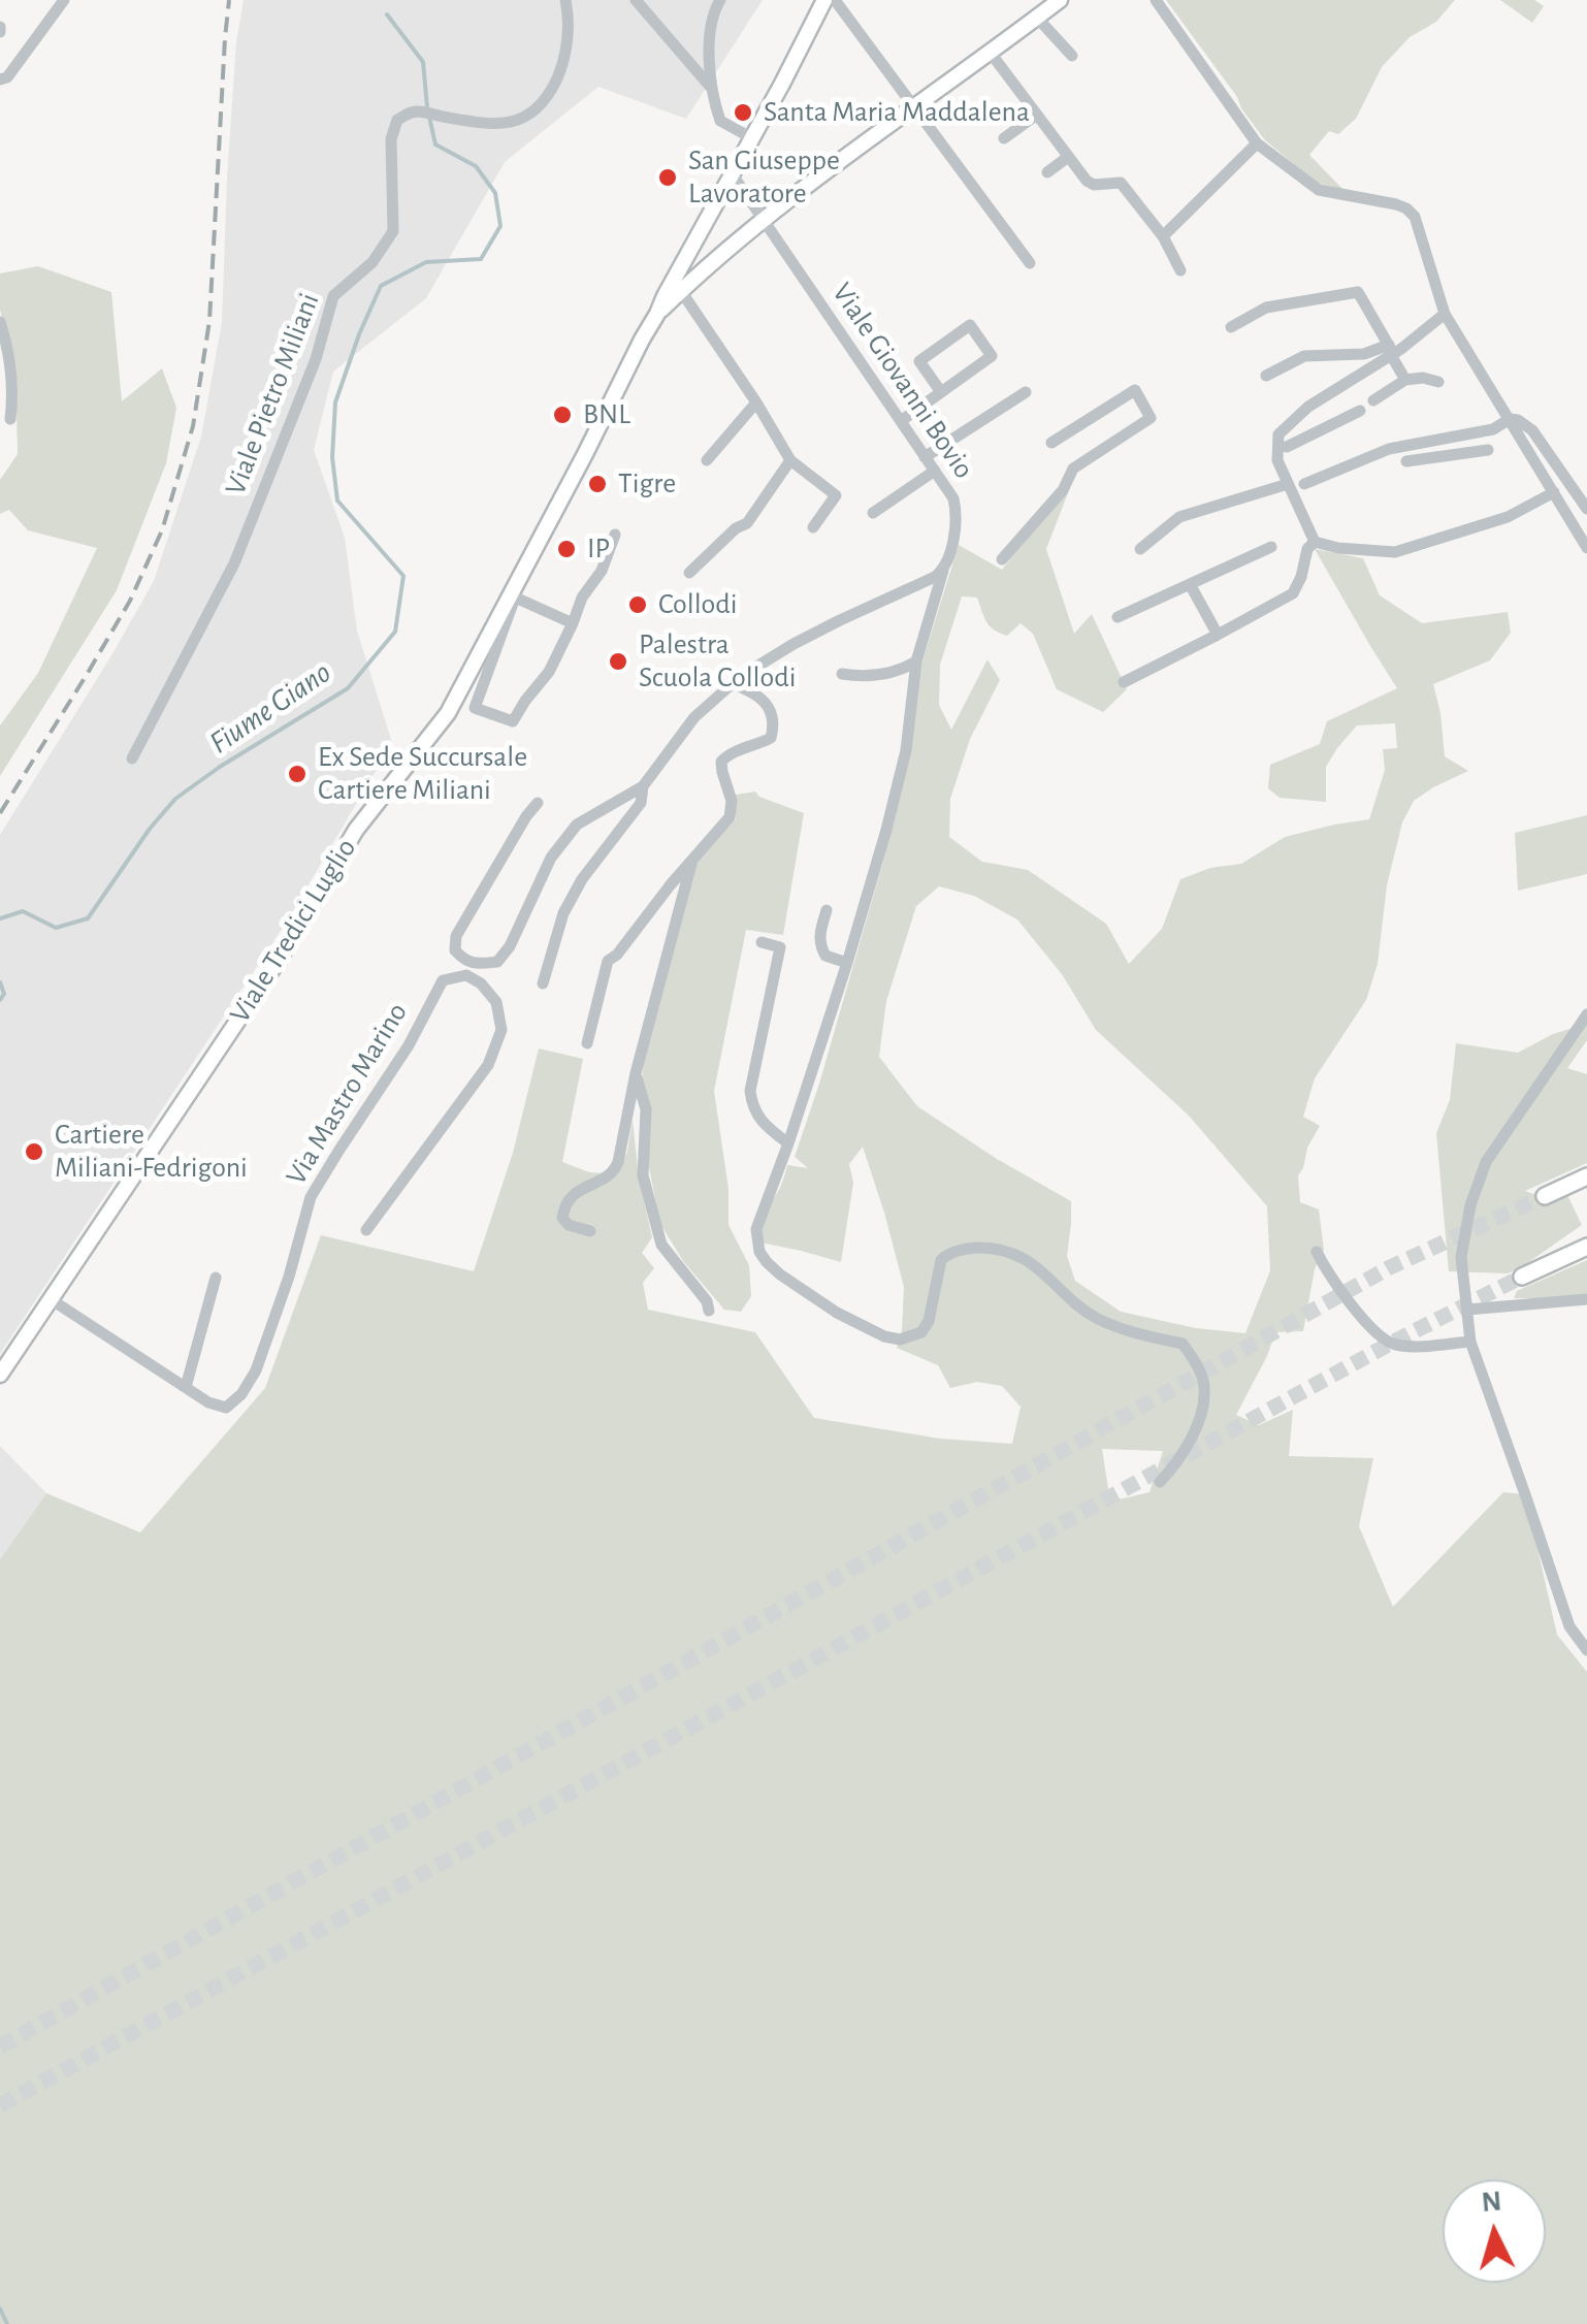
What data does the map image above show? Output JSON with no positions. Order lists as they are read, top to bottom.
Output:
{
  "streets": {
    "main road": ["Viale Tredici Luglio"],
    "street": ["Viale Giovanni Bovio", "Viale Pietro Miliani", "Via Mastro Marino"]
  },
  "crossings": [
    ["Viale Tredici Luglio", "Via Mastro Marino"]
  ],
  "water": ["Fiume Giano"],
  "places": [
    "Santa Maria Maddalena",
    "San Giuseppe Lavoratore",
    "BNL",
    "Tigre",
    "IP",
    "Collodi",
    "Palestra Scuola Collodi",
    "Ex Sede Succursale Cartiere Miliani",
    "Cartiere Miliani-Fedrigoni"
  ],
  "north": "top"
}
